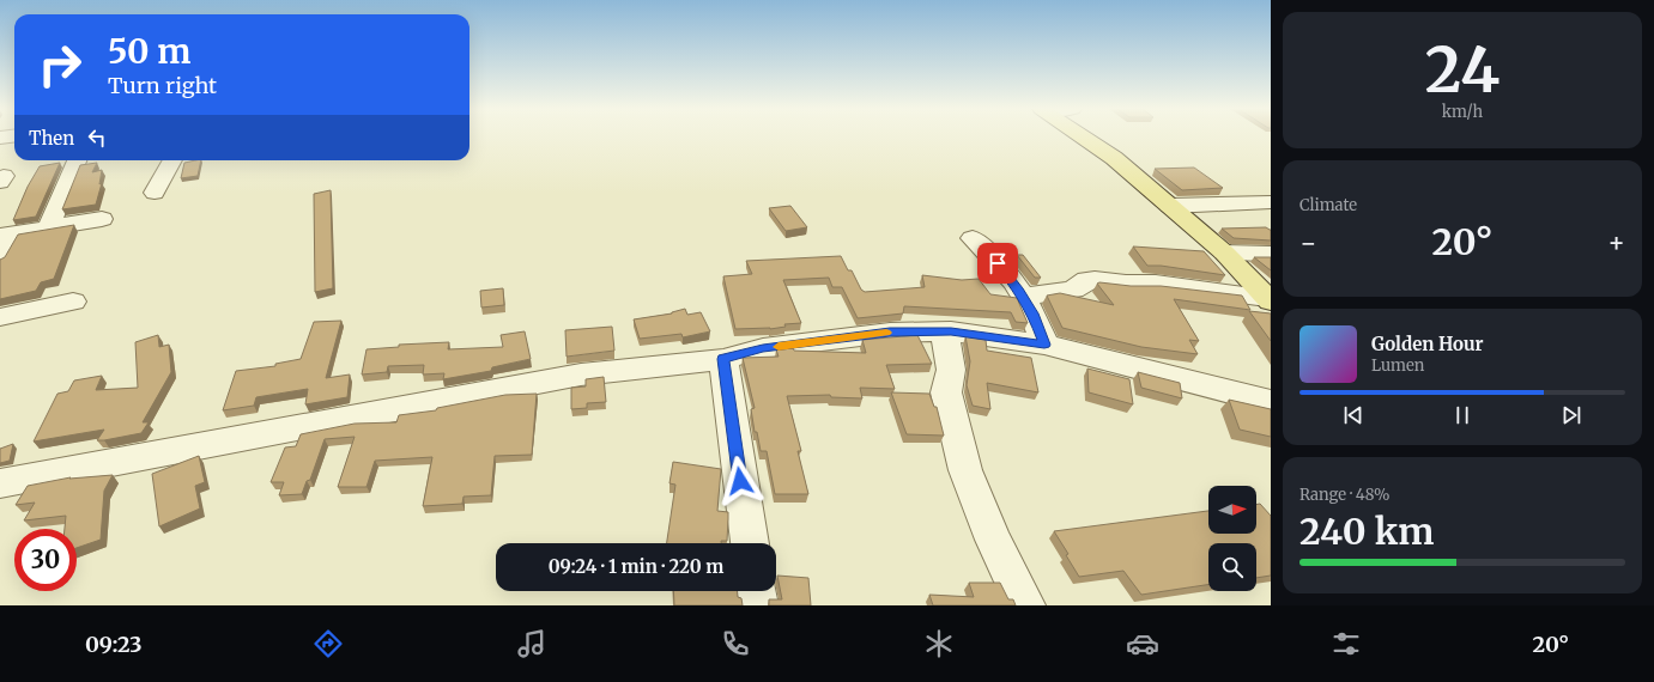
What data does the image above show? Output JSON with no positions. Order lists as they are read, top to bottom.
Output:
{
  "north": "right",
  "page": {
    "tile": [
      ["24", "km/h"],
      "Climate",
      ["Range · 48%", "240 km"]
    ],
    "turn": ["50 m", "Turn right"],
    "then": "Then",
    "heat": ["−", "20°", "+"],
    "song": ["Golden Hour", "Lumen"],
    "limit": "30",
    "trip": "09:24 · 1 min · 220 m",
    "tabs": ["09:23", "20°"]
  }
}
